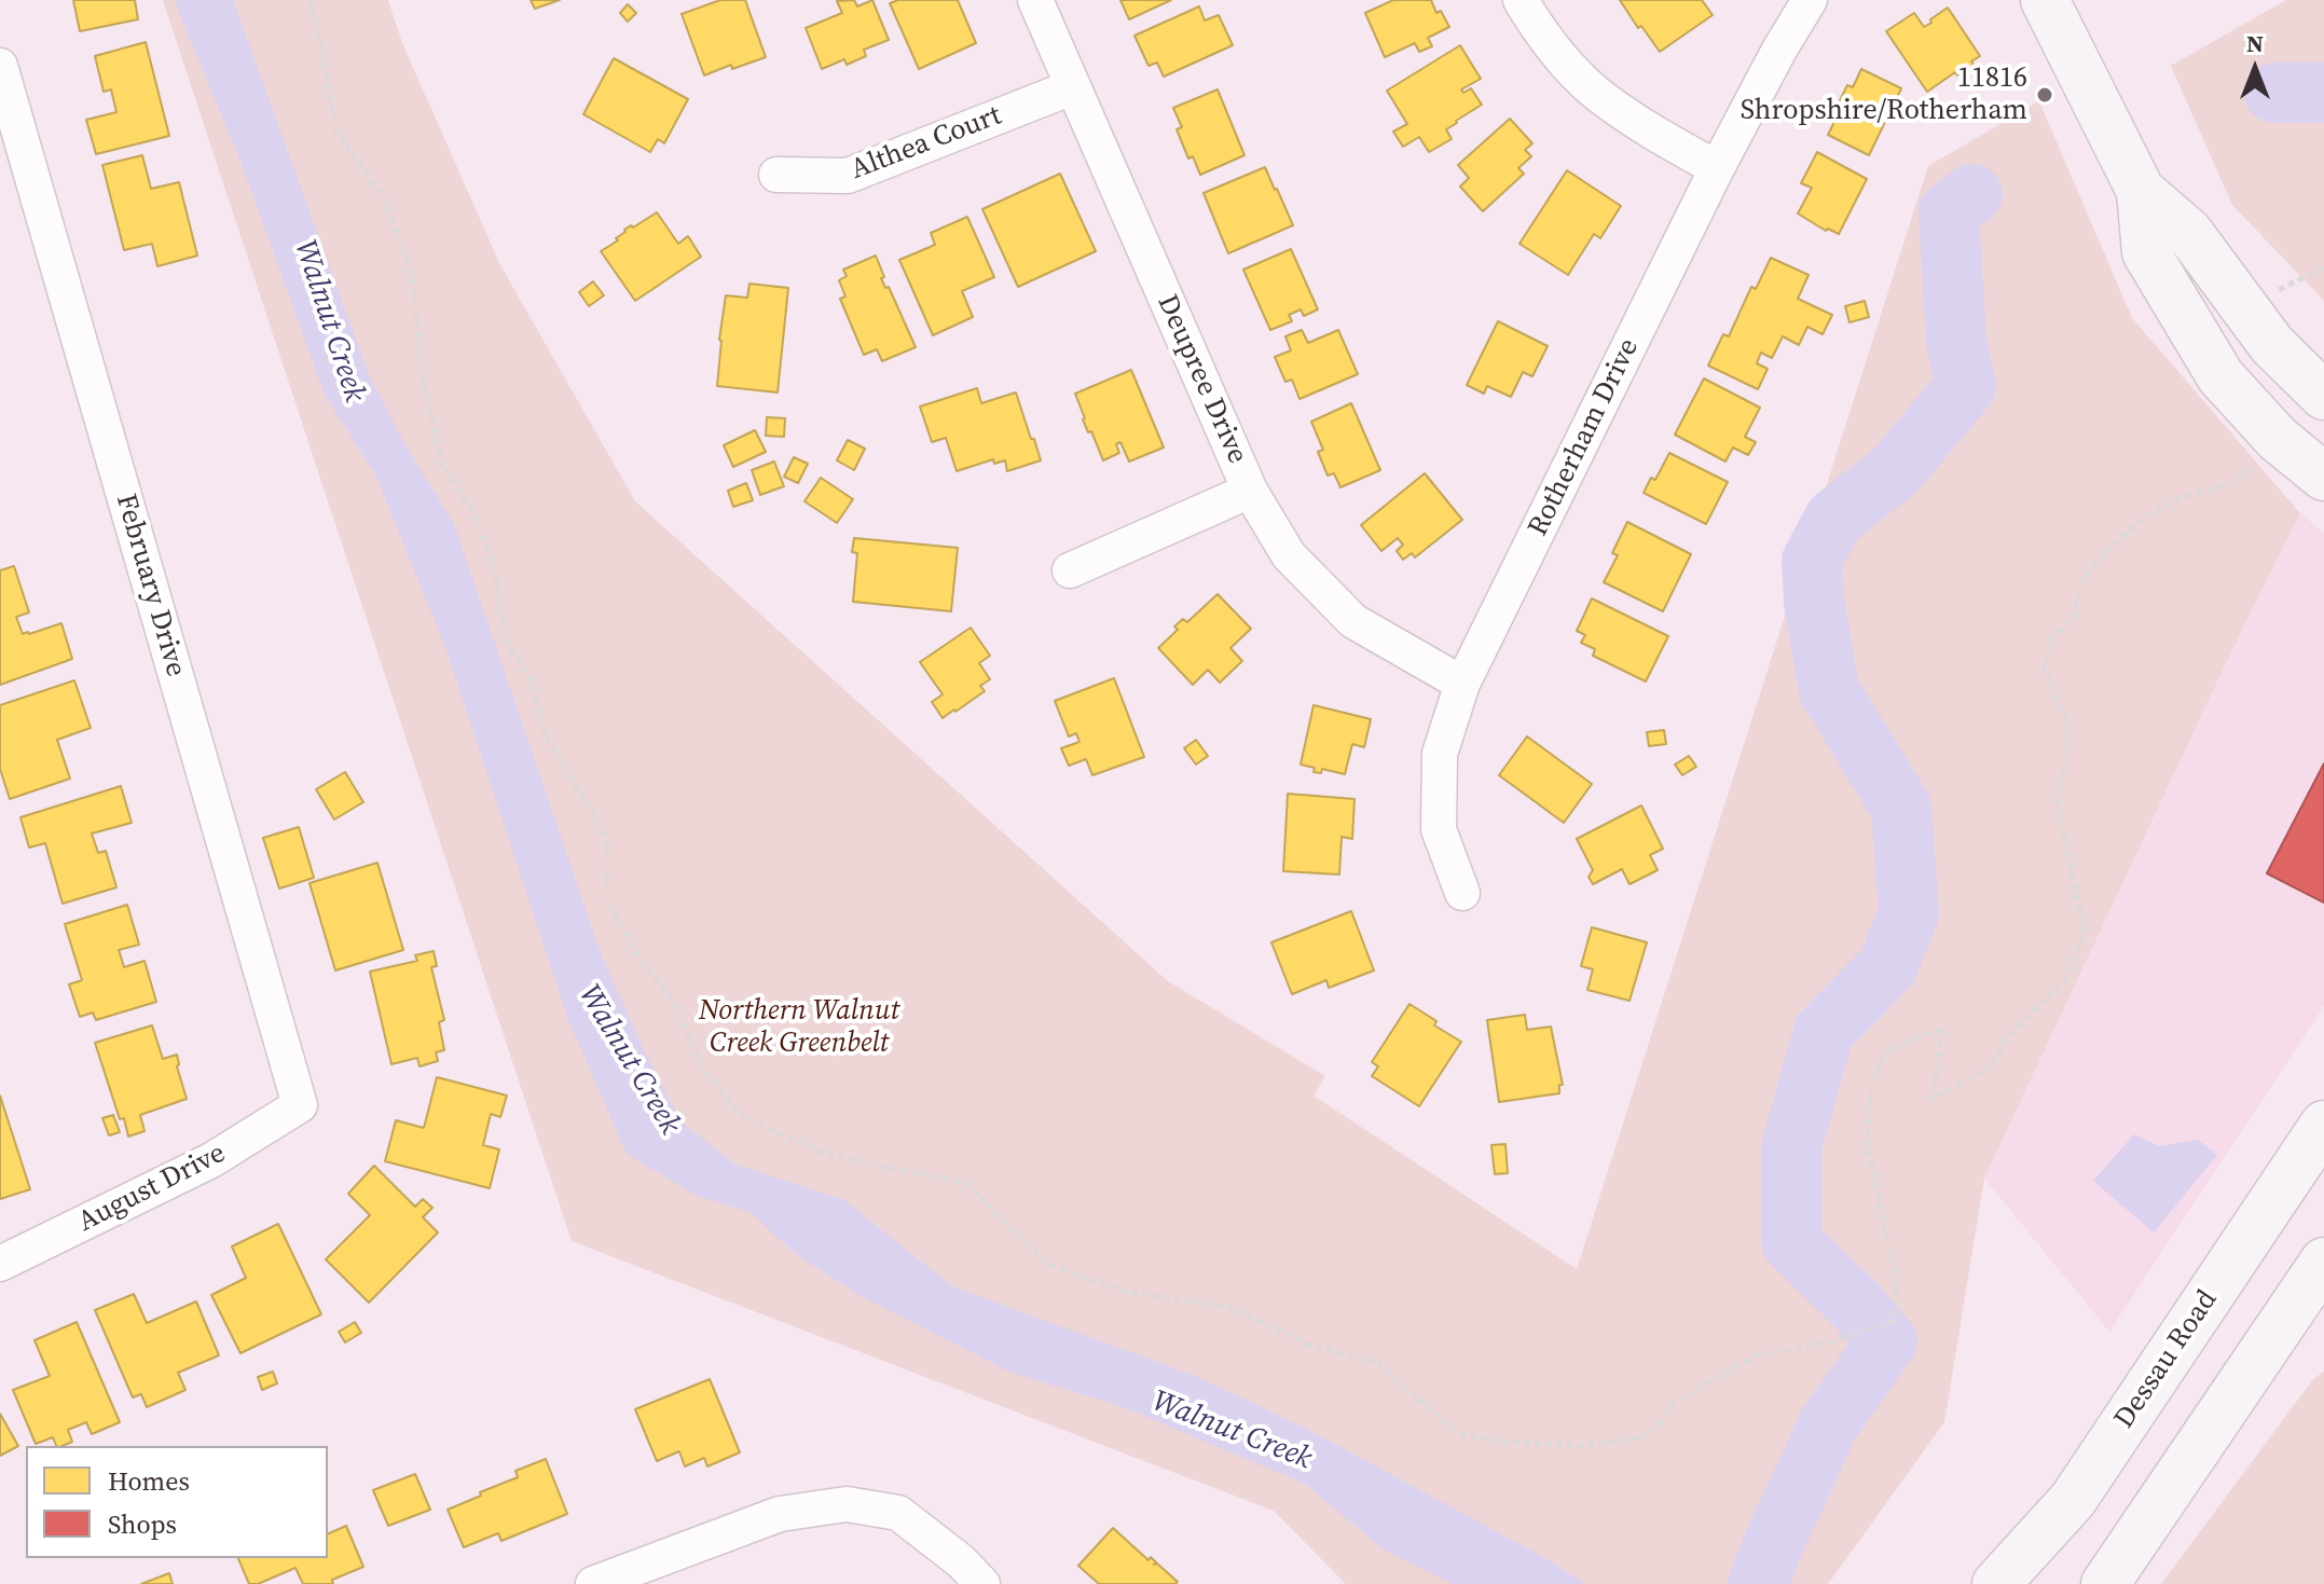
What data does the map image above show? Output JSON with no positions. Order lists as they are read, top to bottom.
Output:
{
  "streets": {
    "main road": ["Dessau Road"],
    "street": [
      "Althea Court",
      "Deupree Drive",
      "Rotherham Drive",
      "February Drive",
      "August Drive"
    ]
  },
  "crossings": [
    ["Althea Court", "Deupree Drive"],
    ["Deupree Drive", "Rotherham Drive"],
    ["February Drive", "August Drive"]
  ],
  "water": ["Walnut Creek"],
  "parks": ["Northern Walnut Creek Greenbelt"],
  "places": ["11816 Shropshire/Rotherham"],
  "legend": ["Homes", "Shops"],
  "north": "top"
}
